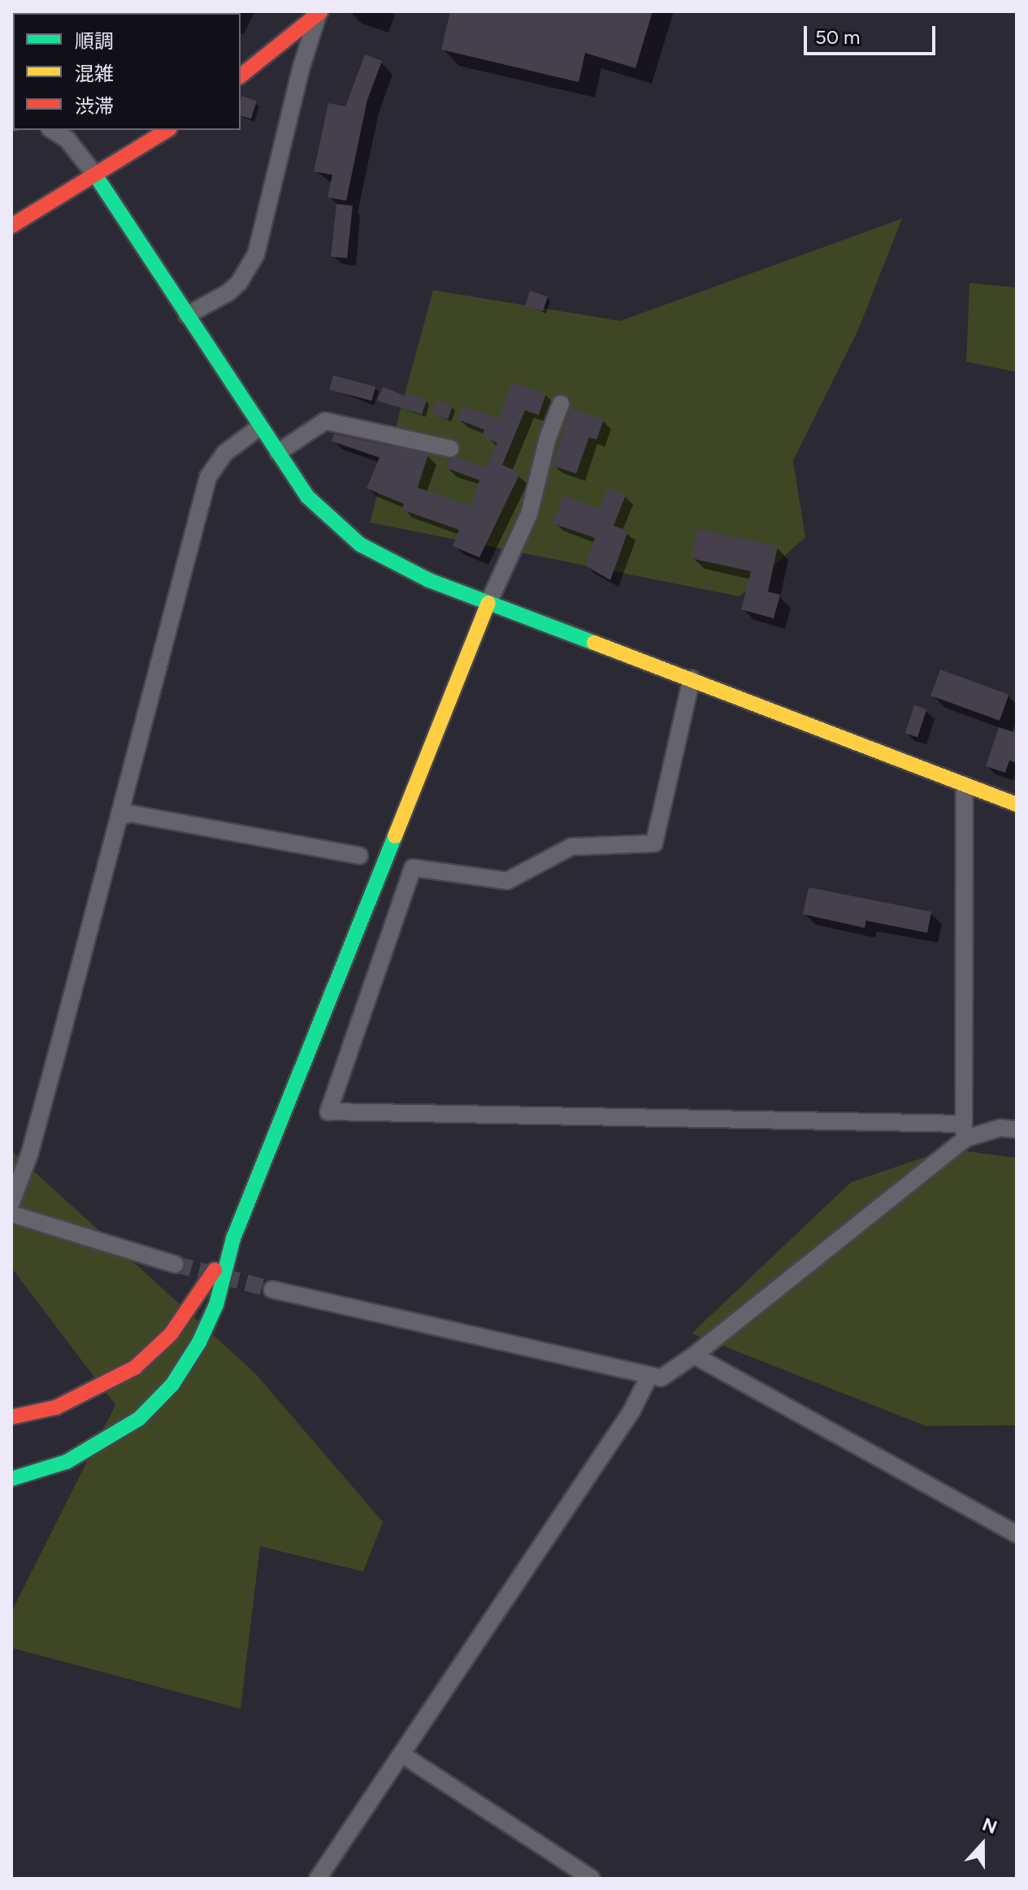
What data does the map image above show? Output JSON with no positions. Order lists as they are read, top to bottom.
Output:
{
  "legend": ["順調", "混雑", "渋滞"],
  "scale_bar": "50 m",
  "north": "top"
}
